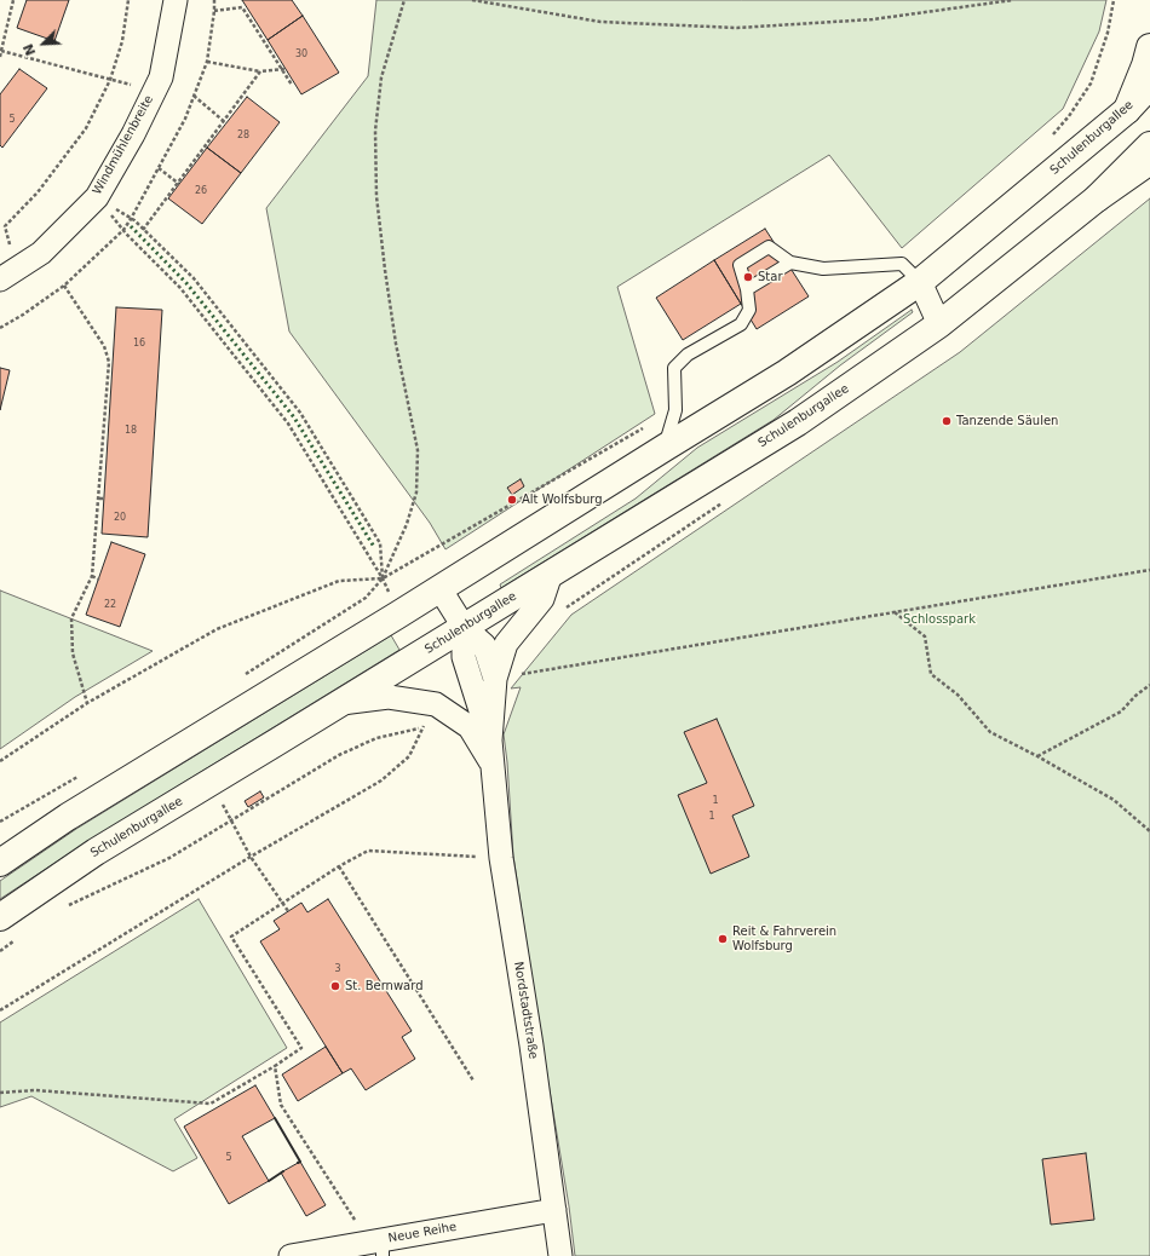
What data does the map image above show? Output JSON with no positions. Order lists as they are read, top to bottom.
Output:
{
  "streets": {
    "street": [
      "Schulenburgallee",
      "Windmühlenbreite",
      "Nordstadtstraße",
      "Neue Reihe"
    ]
  },
  "crossings": [
    ["Schulenburgallee", "Nordstadtstraße"],
    ["Nordstadtstraße", "Neue Reihe"]
  ],
  "parks": ["Schlosspark"],
  "places": [
    "Star",
    "Tanzende Säulen",
    "Alt Wolfsburg",
    "Reit & Fahrverein Wolfsburg",
    "St. Bernward"
  ],
  "house_numbers": [
    "30",
    "5",
    "28",
    "26",
    "16",
    "18",
    "20",
    "22",
    "1",
    "1",
    "3",
    "5"
  ],
  "north": "bottom left"
}
